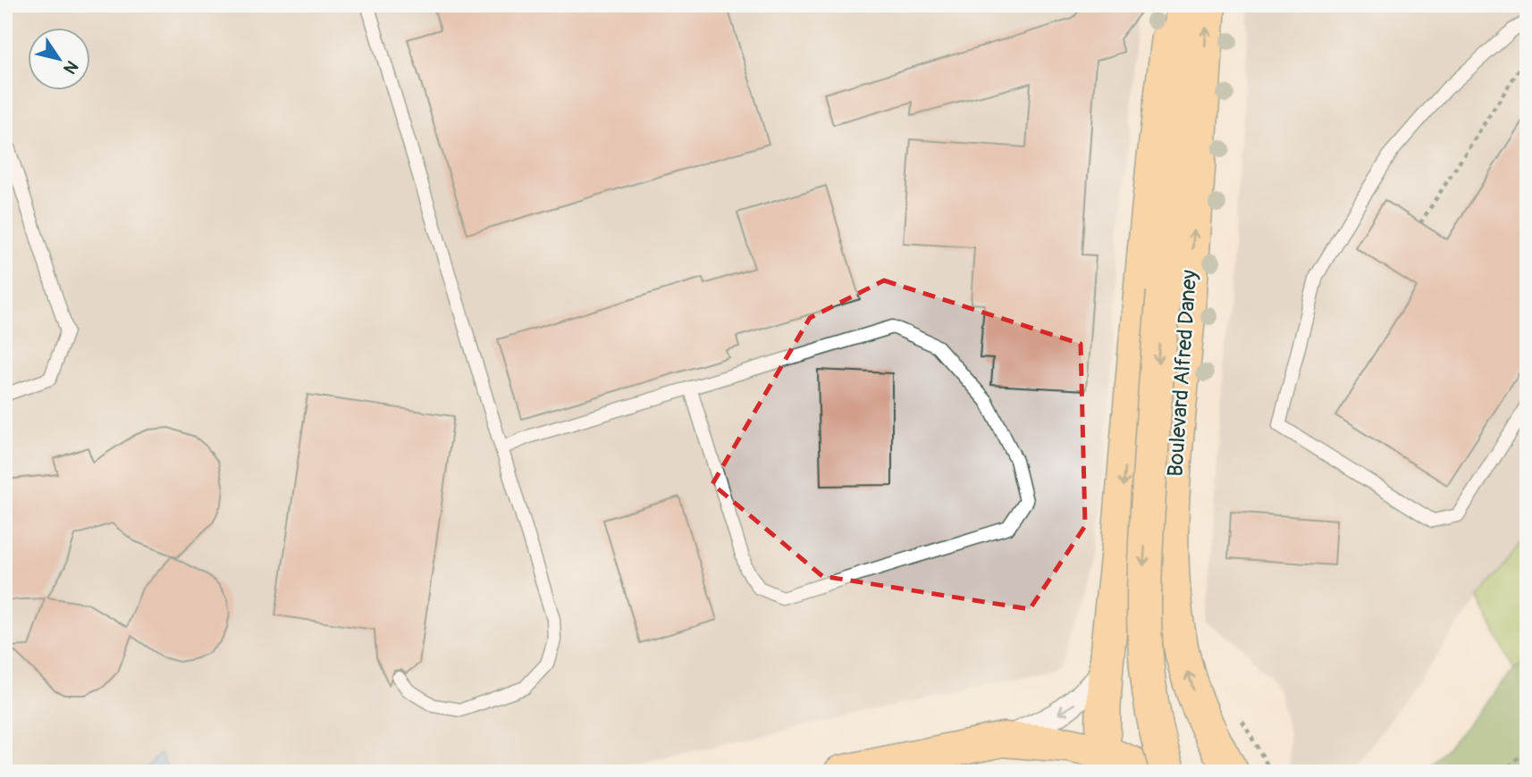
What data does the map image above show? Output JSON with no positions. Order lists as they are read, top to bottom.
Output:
{
  "streets": {
    "main road": ["Boulevard Alfred Daney"]
  },
  "north": "bottom right"
}
